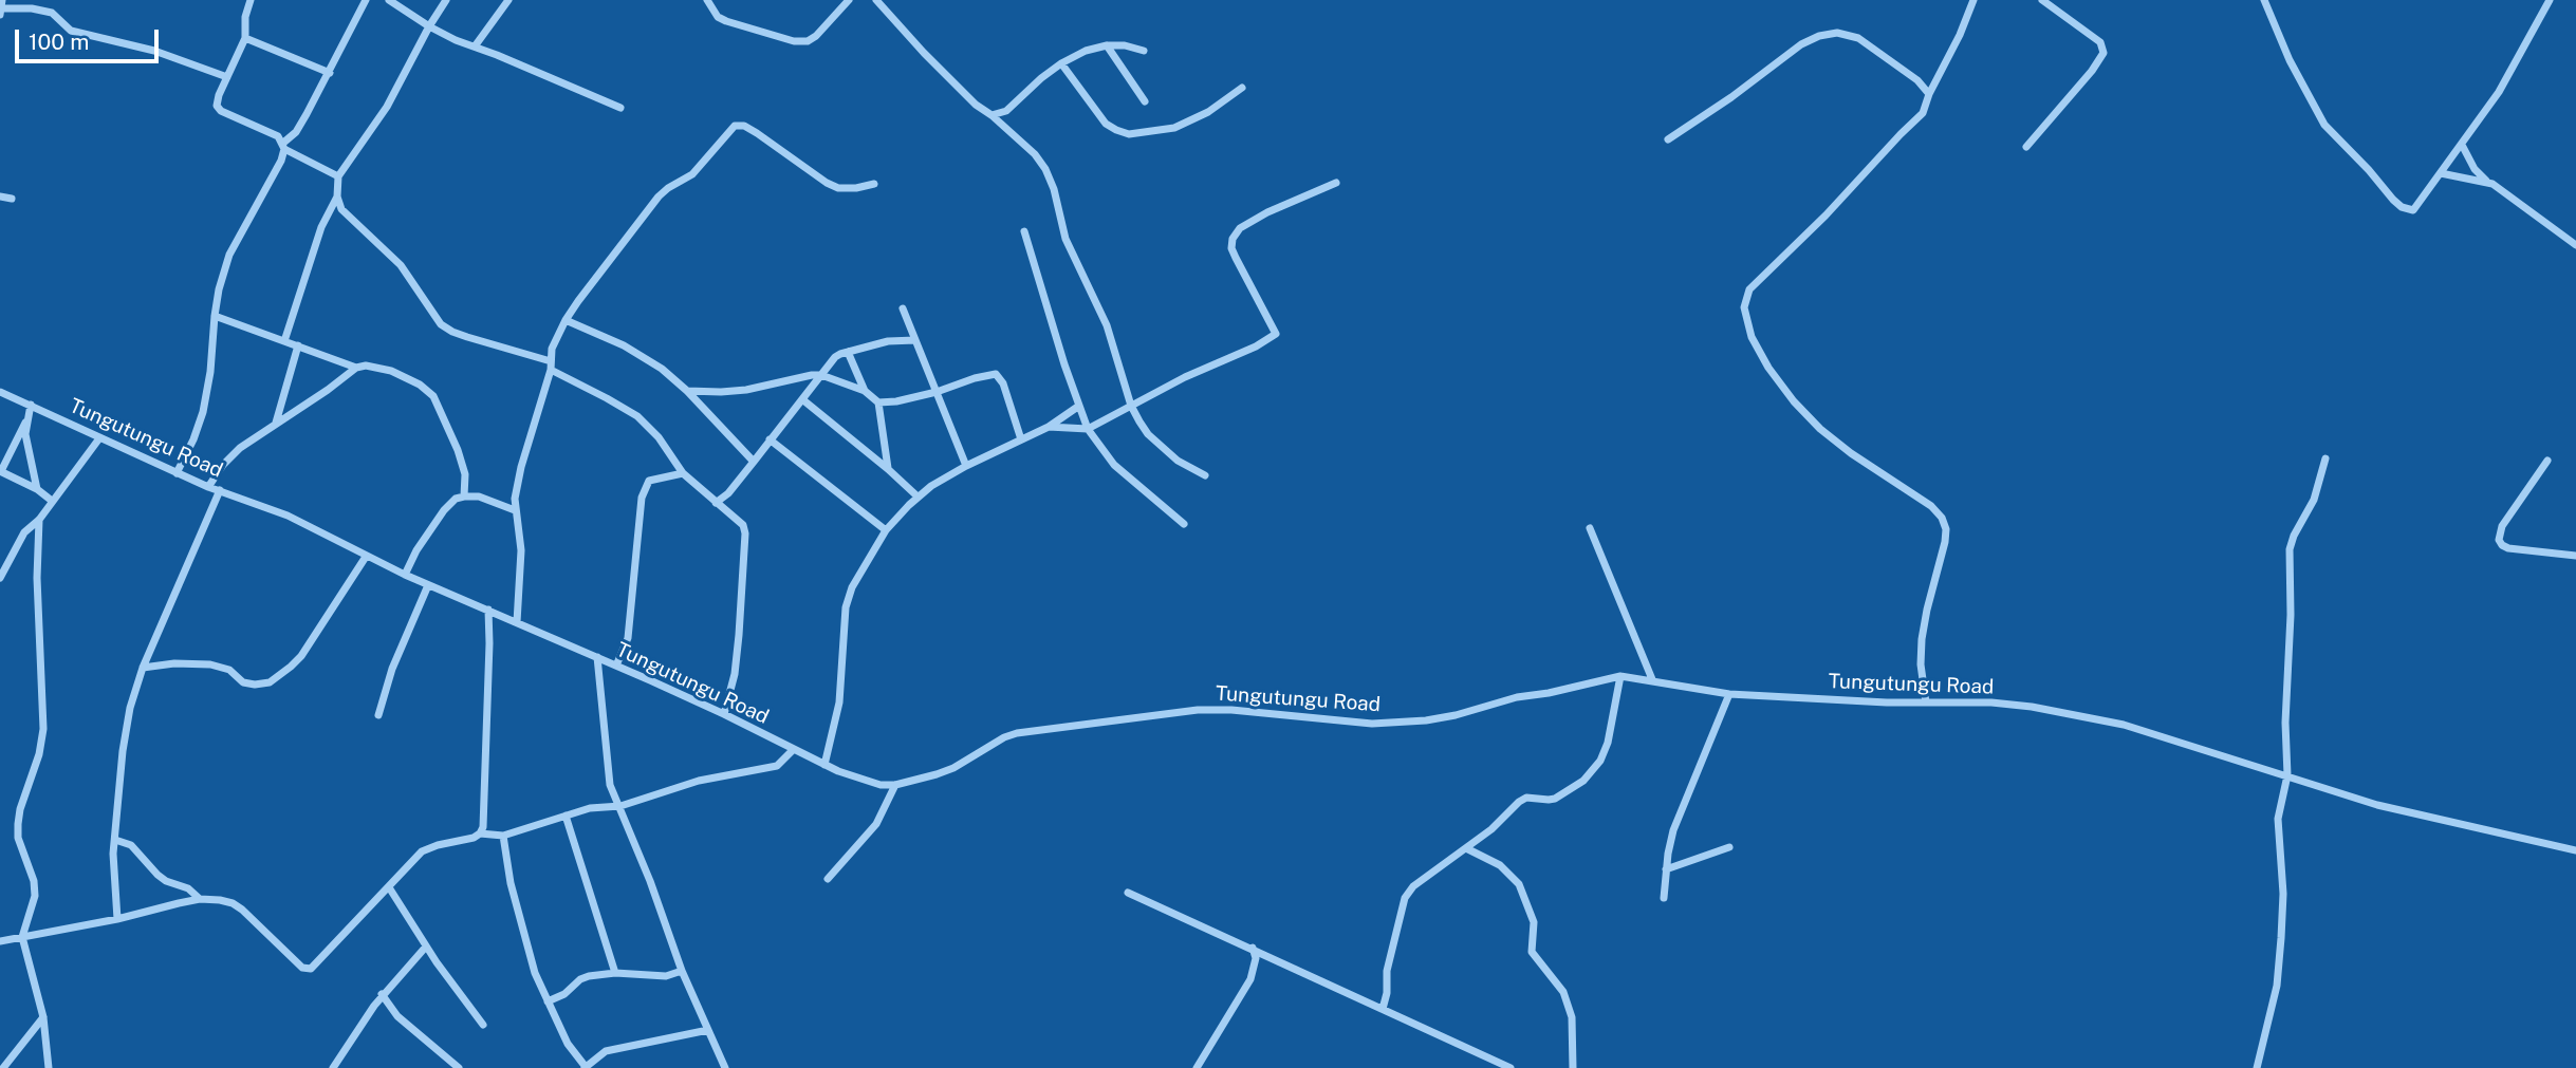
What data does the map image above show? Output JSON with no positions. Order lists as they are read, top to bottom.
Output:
{
  "streets": {
    "street": ["Tungutungu Road"]
  },
  "scale_bar": "100 m"
}
